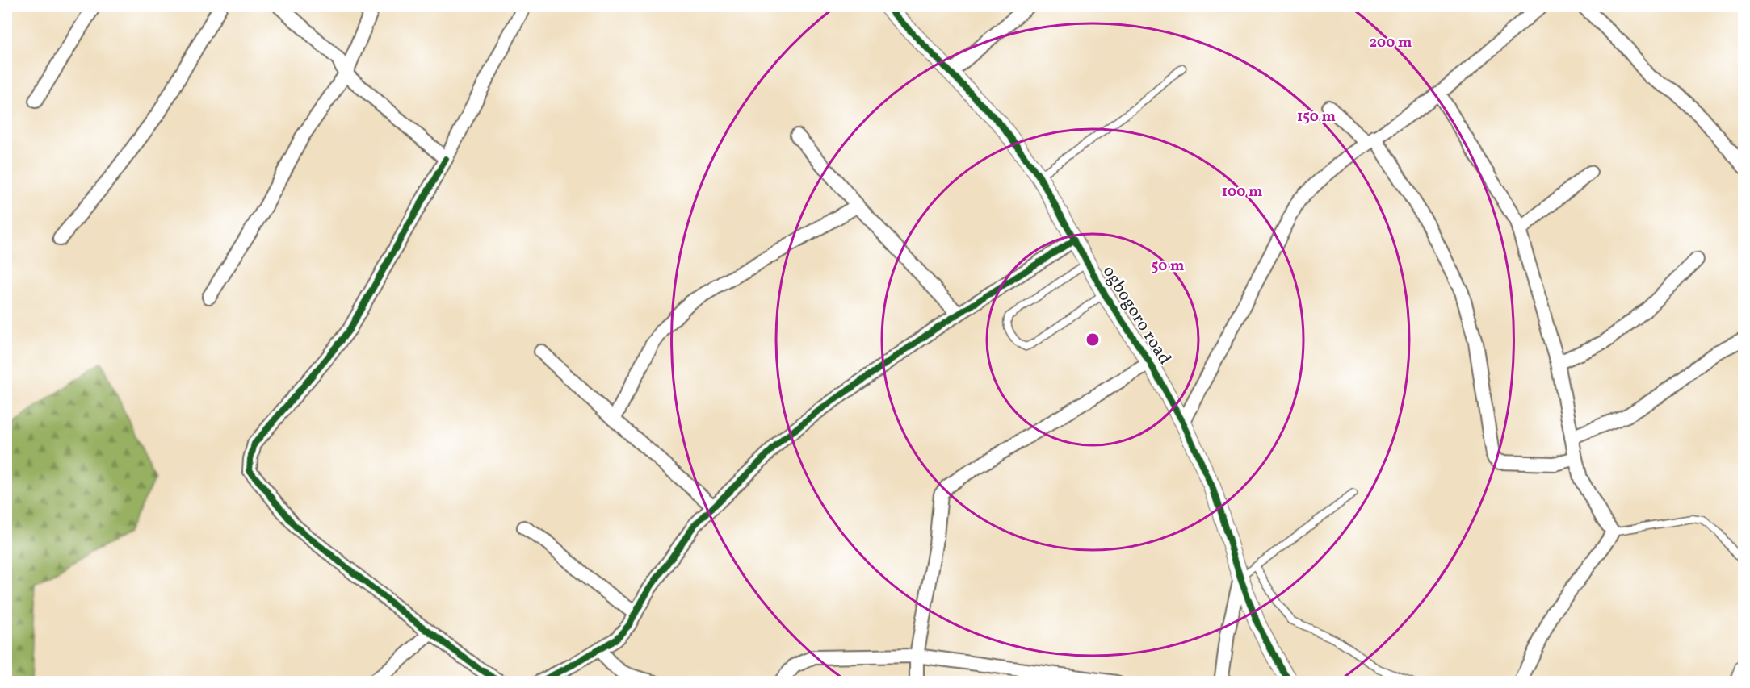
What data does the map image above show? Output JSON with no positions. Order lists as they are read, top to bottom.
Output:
{
  "streets": {
    "street": ["ogbogoro road"]
  },
  "rings": [
    "200 m",
    "150 m",
    "100 m",
    "50 m"
  ]
}
